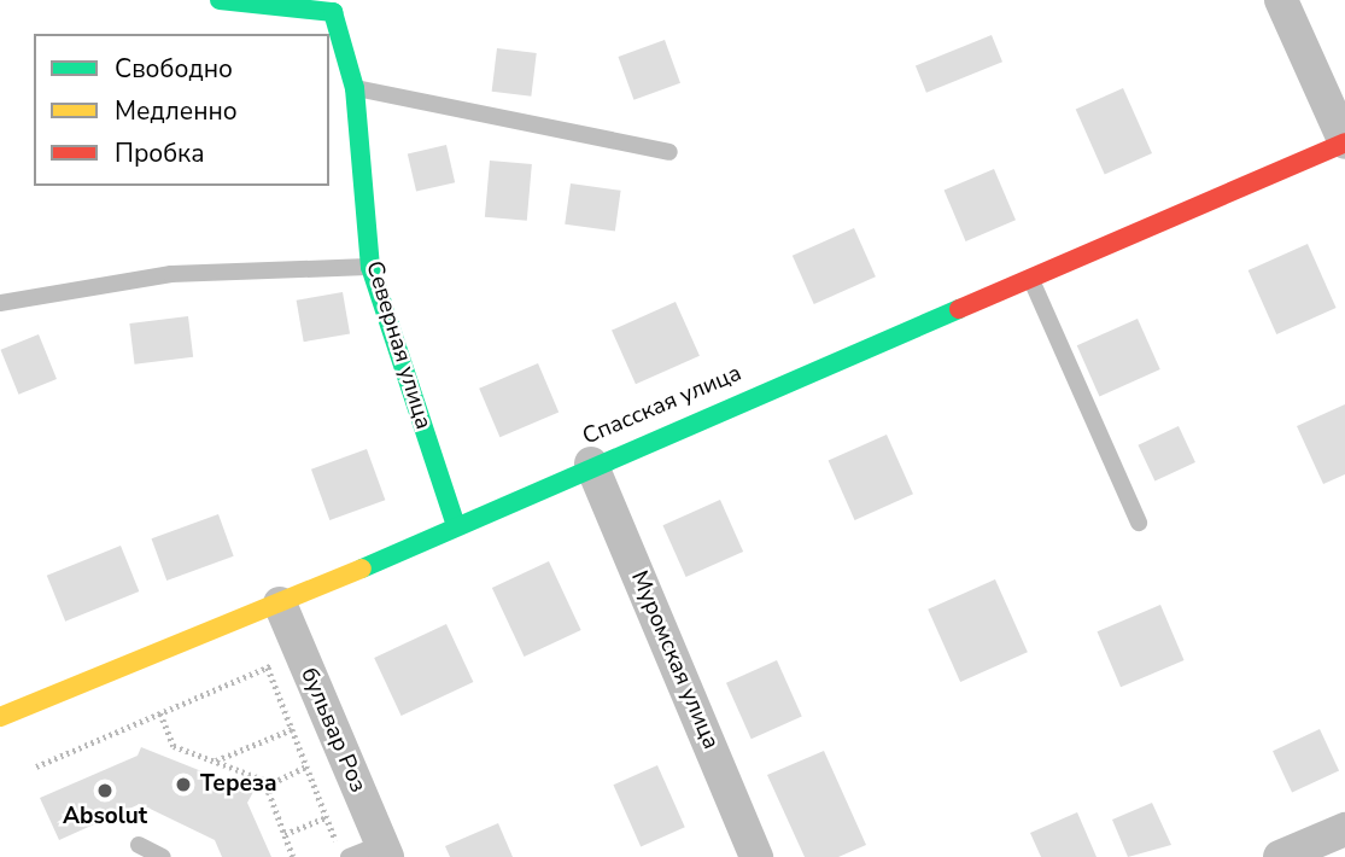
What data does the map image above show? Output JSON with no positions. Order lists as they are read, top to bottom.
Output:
{
  "streets": {
    "street": [
      "Северная улица",
      "Спасская улица",
      "Муромская улица",
      "бульвар Роз"
    ]
  },
  "crossings": [
    ["Северная улица", "Спасская улица"],
    ["Спасская улица", "Муромская улица"],
    ["Спасская улица", "бульвар Роз"]
  ],
  "places": ["Тереза", "Absolut"],
  "legend": ["Свободно", "Медленно", "Пробка"]
}
